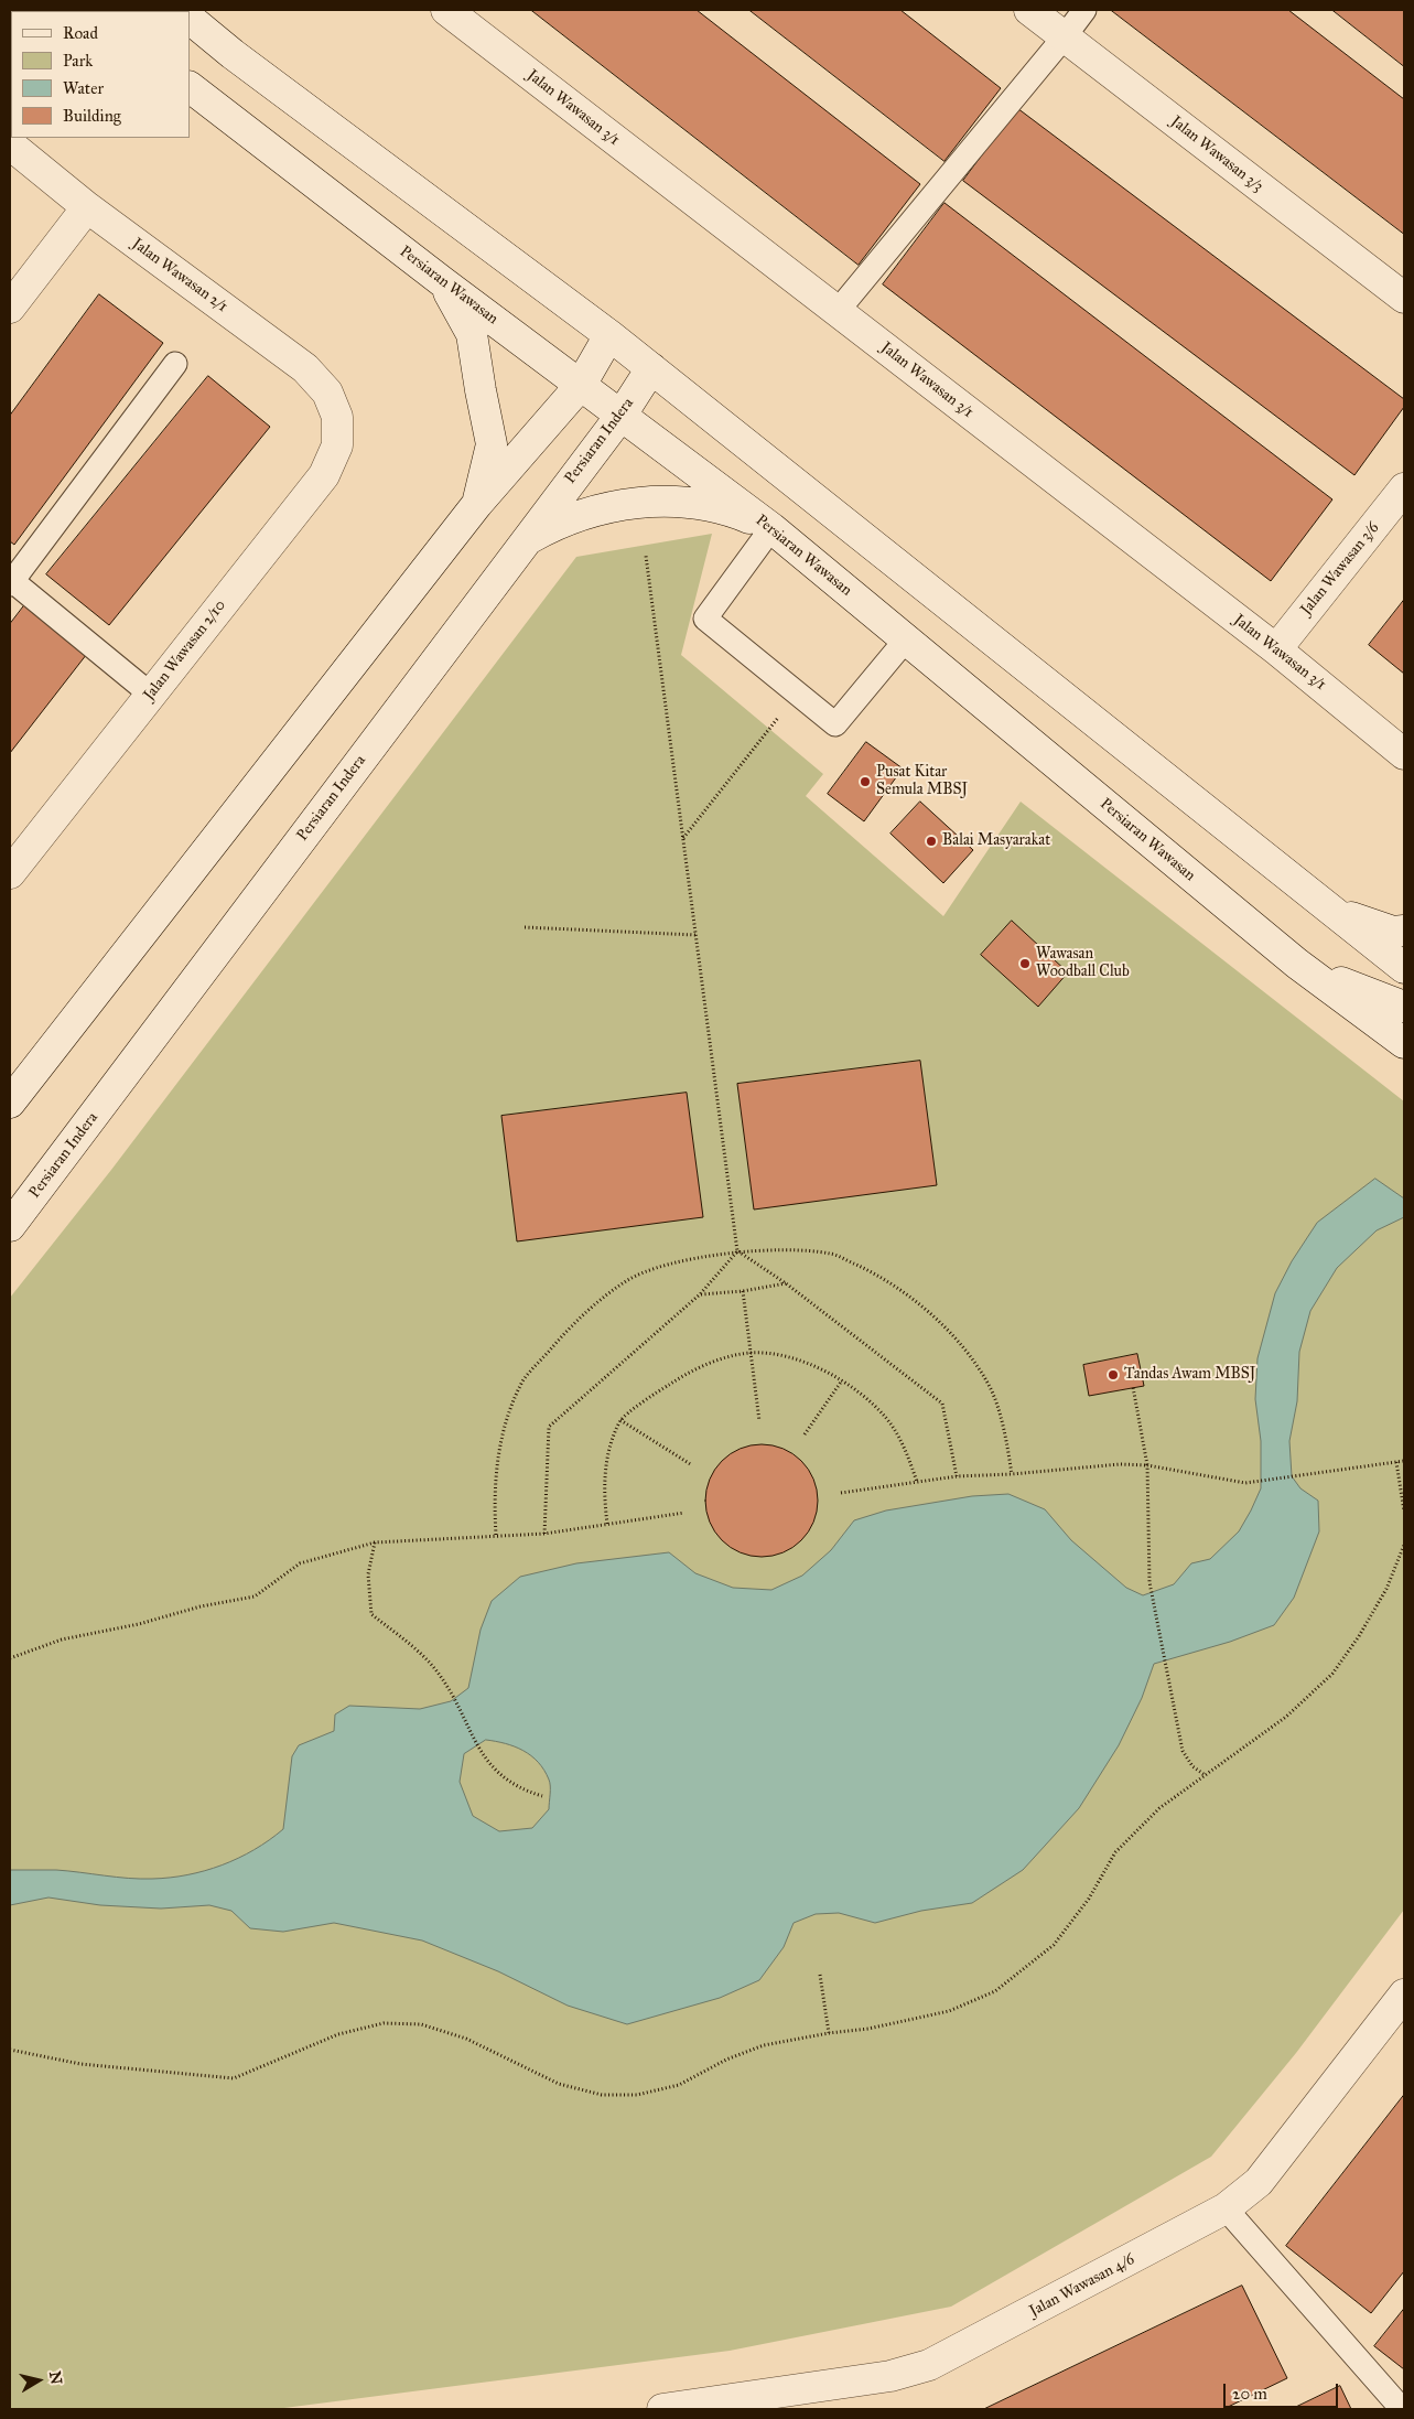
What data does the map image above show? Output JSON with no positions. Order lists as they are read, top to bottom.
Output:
{
  "streets": {
    "main road": [
      "Jalan Wawasan 3/1",
      "Jalan Wawasan 3/3",
      "Jalan Wawasan 2/1",
      "Persiaran Wawasan",
      "Persiaran Indera",
      "Jalan Wawasan 3/6",
      "Jalan Wawasan 2/10",
      "Jalan Wawasan 4/6"
    ]
  },
  "crossings": [
    ["Jalan Wawasan 3/1", "Jalan Wawasan 3/6"],
    ["Jalan Wawasan 2/1", "Jalan Wawasan 2/10"],
    ["Persiaran Wawasan", "Persiaran Indera"]
  ],
  "places": [
    "Pusat Kitar Semula MBSJ",
    "Balai Masyarakat",
    "Wawasan Woodball Club",
    "Tandas Awam MBSJ"
  ],
  "legend": [
    "Road",
    "Park",
    "Water",
    "Building"
  ],
  "scale_bar": "20 m",
  "north": "right"
}
